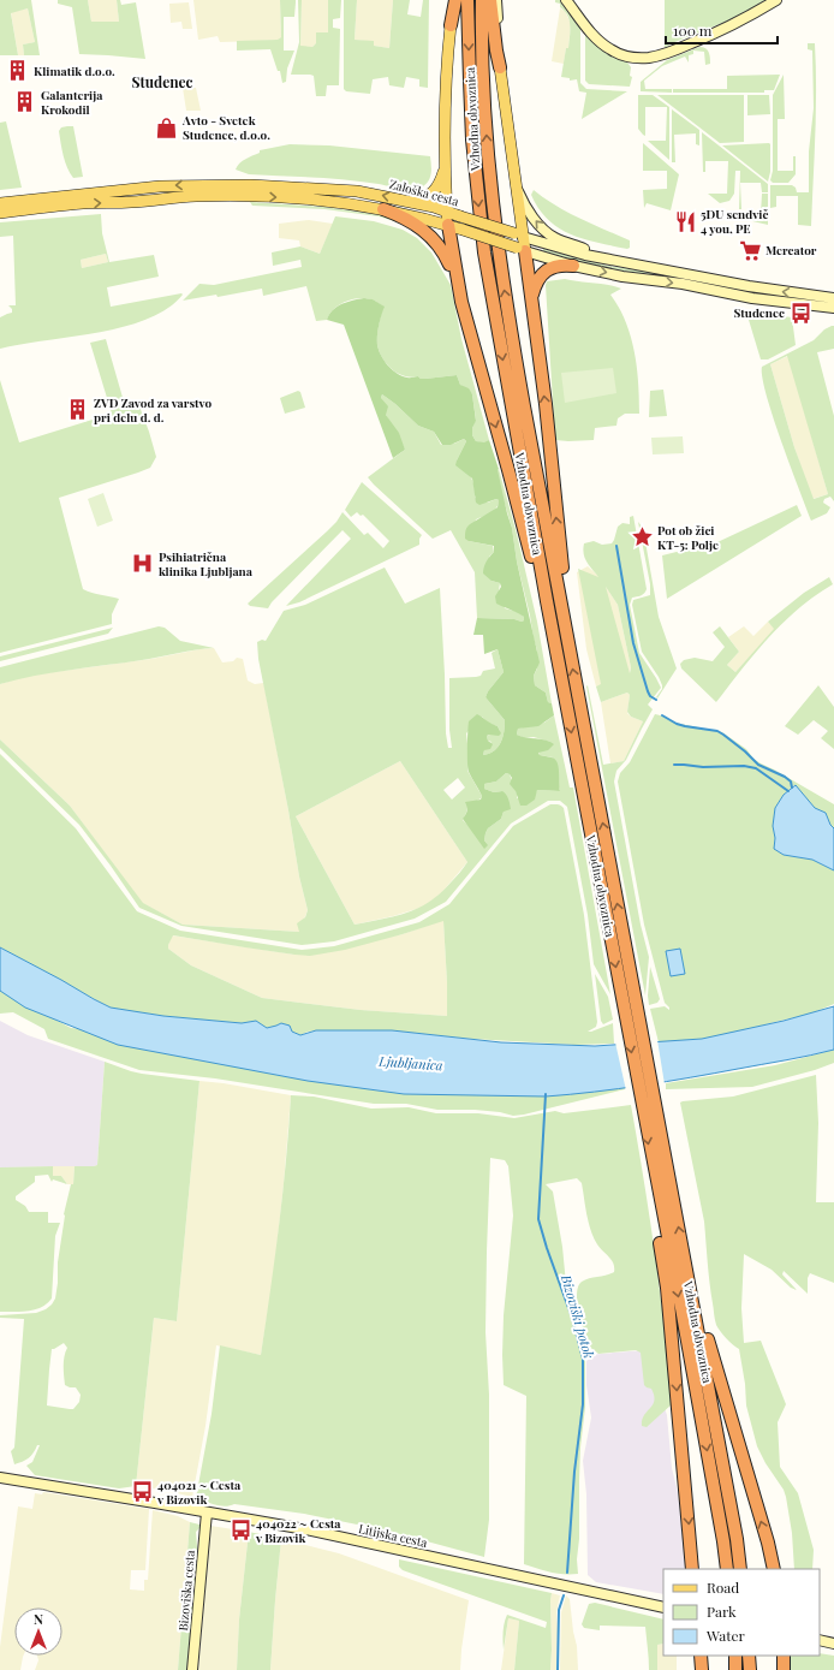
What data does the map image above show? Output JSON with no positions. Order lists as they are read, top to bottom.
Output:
{
  "streets": {
    "highway": ["Vzhodna obvoznica"],
    "main road": ["Zaloška cesta", "Litijska cesta", "Bizoviška cesta"]
  },
  "crossings": [
    ["Litijska cesta", "Bizoviška cesta"]
  ],
  "districts": ["Studenec"],
  "water": ["Ljubljanica", "Bizoviški potok"],
  "places": {
    "building": ["Klimatik d.o.o.", "Galanterija Krokodil", "ZVD Zavod za varstvo pri delu d. d."],
    "shop": ["Avto - Svetek Studenec, d.o.o."],
    "restaurant": ["5DU sendvič 4 you, PE"],
    "supermarket": ["Mercator"],
    "bus stop": ["Studenec", "404021 ~ Cesta v Bizovik", "404022 ~ Cesta v Bizovik"],
    "place": ["Pot ob žici KT-5: Polje"],
    "hospital": ["Psihiatrična klinika Ljubljana"]
  },
  "legend": ["Road", "Park", "Water"],
  "scale_bar": "100 m",
  "north": "top"
}
